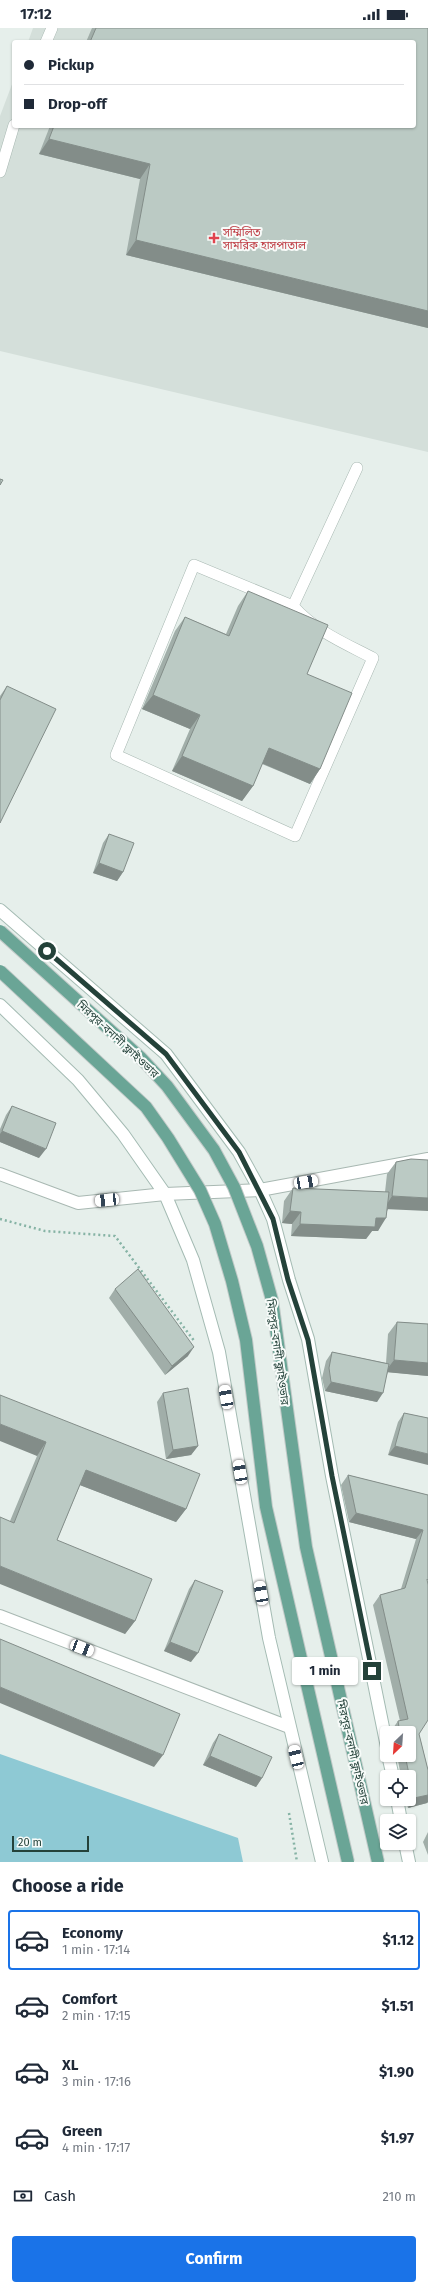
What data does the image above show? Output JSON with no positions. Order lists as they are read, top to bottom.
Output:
{
  "streets": {
    "main road": ["মিরপুর-বনানী ফ্লাইওভার"]
  },
  "places": {
    "health": ["সম্মিলিত সামরিক হাসপাতাল"]
  },
  "scale_bar": "20 m",
  "north": "bottom left",
  "page": {
    "status": "17:12",
    "banner": ["Pickup", "Drop-off"],
    "bubble": "1 min",
    "scale": "20 m",
    "heading": "Choose a ride",
    "list": [
      {
        "name": "Economy",
        "note": "1 min · 17:14",
        "value": "$1.12"
      },
      {
        "name": "Comfort",
        "note": "2 min · 17:15",
        "value": "$1.51"
      },
      {
        "name": "XL",
        "note": "3 min · 17:16",
        "value": "$1.90"
      },
      {
        "name": "Green",
        "note": "4 min · 17:17",
        "value": "$1.97"
      }
    ],
    "pay": ["Cash", "210 m"],
    "buttons": "Confirm"
  }
}
